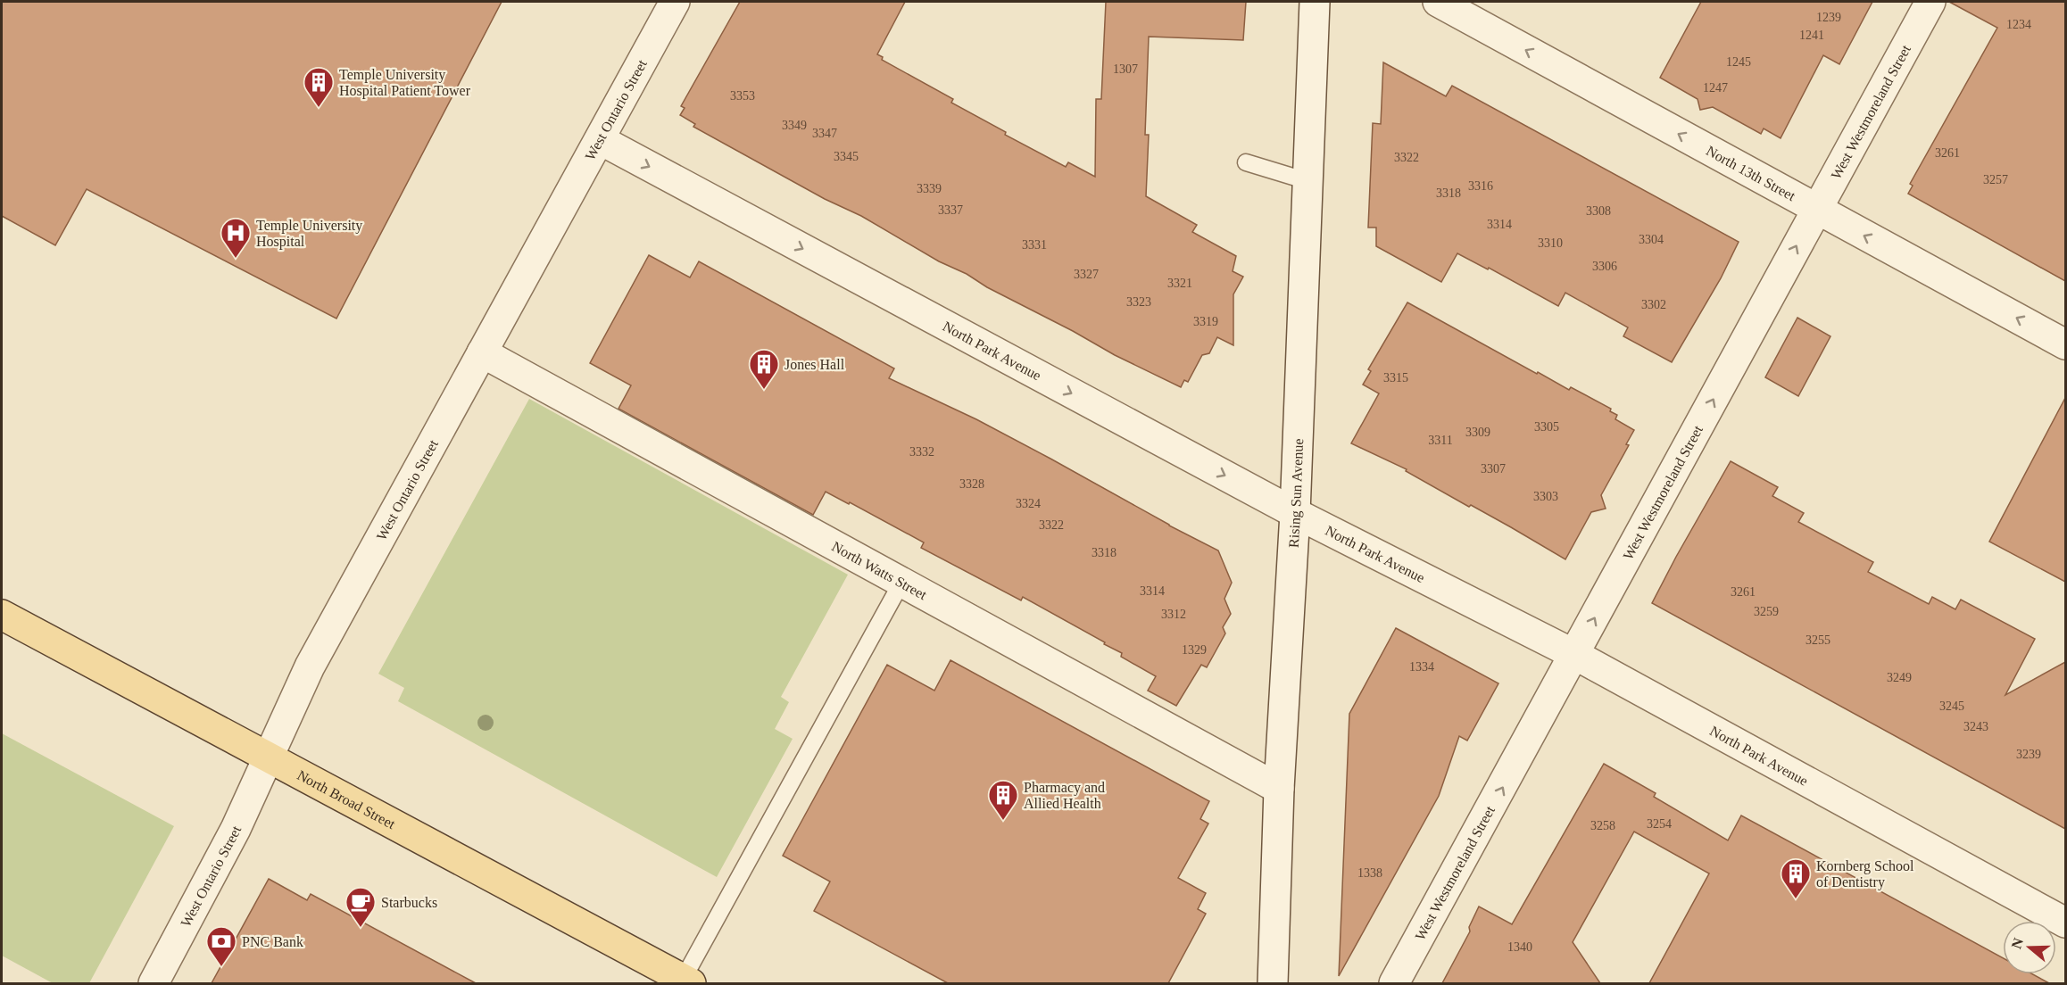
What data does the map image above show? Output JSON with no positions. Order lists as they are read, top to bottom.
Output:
{
  "streets": {
    "main road": ["North Broad Street"],
    "street": [
      "West Ontario Street",
      "West Westmoreland Street",
      "North 13th Street",
      "North Park Avenue",
      "Rising Sun Avenue",
      "North Watts Street"
    ]
  },
  "crossings": [
    ["West Ontario Street", "North Park Avenue"],
    ["West Ontario Street", "North Watts Street"],
    ["West Ontario Street", "North Broad Street"],
    ["West Westmoreland Street", "North 13th Street"],
    ["West Westmoreland Street", "North Park Avenue"],
    ["North Park Avenue", "Rising Sun Avenue"],
    ["Rising Sun Avenue", "North Watts Street"]
  ],
  "one_way": ["West Westmoreland Street", "North 13th Street", "North Park Avenue"],
  "places": {
    "building": [
      "Temple University Hospital Patient Tower",
      "Jones Hall",
      "Pharmacy and Allied Health",
      "Kornberg School of Dentistry"
    ],
    "hospital": ["Temple University Hospital"],
    "cafe": ["Starbucks"],
    "bank": ["PNC Bank"]
  },
  "house_numbers": [
    "1239",
    "1234",
    "1241",
    "1245",
    "1307",
    "1247",
    "3353",
    "3349",
    "3347",
    "3261",
    "3345",
    "3322",
    "3257",
    "3316",
    "3339",
    "3318",
    "3337",
    "3308",
    "3314",
    "3304",
    "3310",
    "3331",
    "3306",
    "3327",
    "3321",
    "3323",
    "3302",
    "3319",
    "3315",
    "3305",
    "3309",
    "3311",
    "3332",
    "3307",
    "3328",
    "3303",
    "3324",
    "3322",
    "3318",
    "3314",
    "3261",
    "3259",
    "3312",
    "3255",
    "1329",
    "1334",
    "3249",
    "3245",
    "3243",
    "3239",
    "3254",
    "3258",
    "1338",
    "1340"
  ],
  "north": "left"
}
